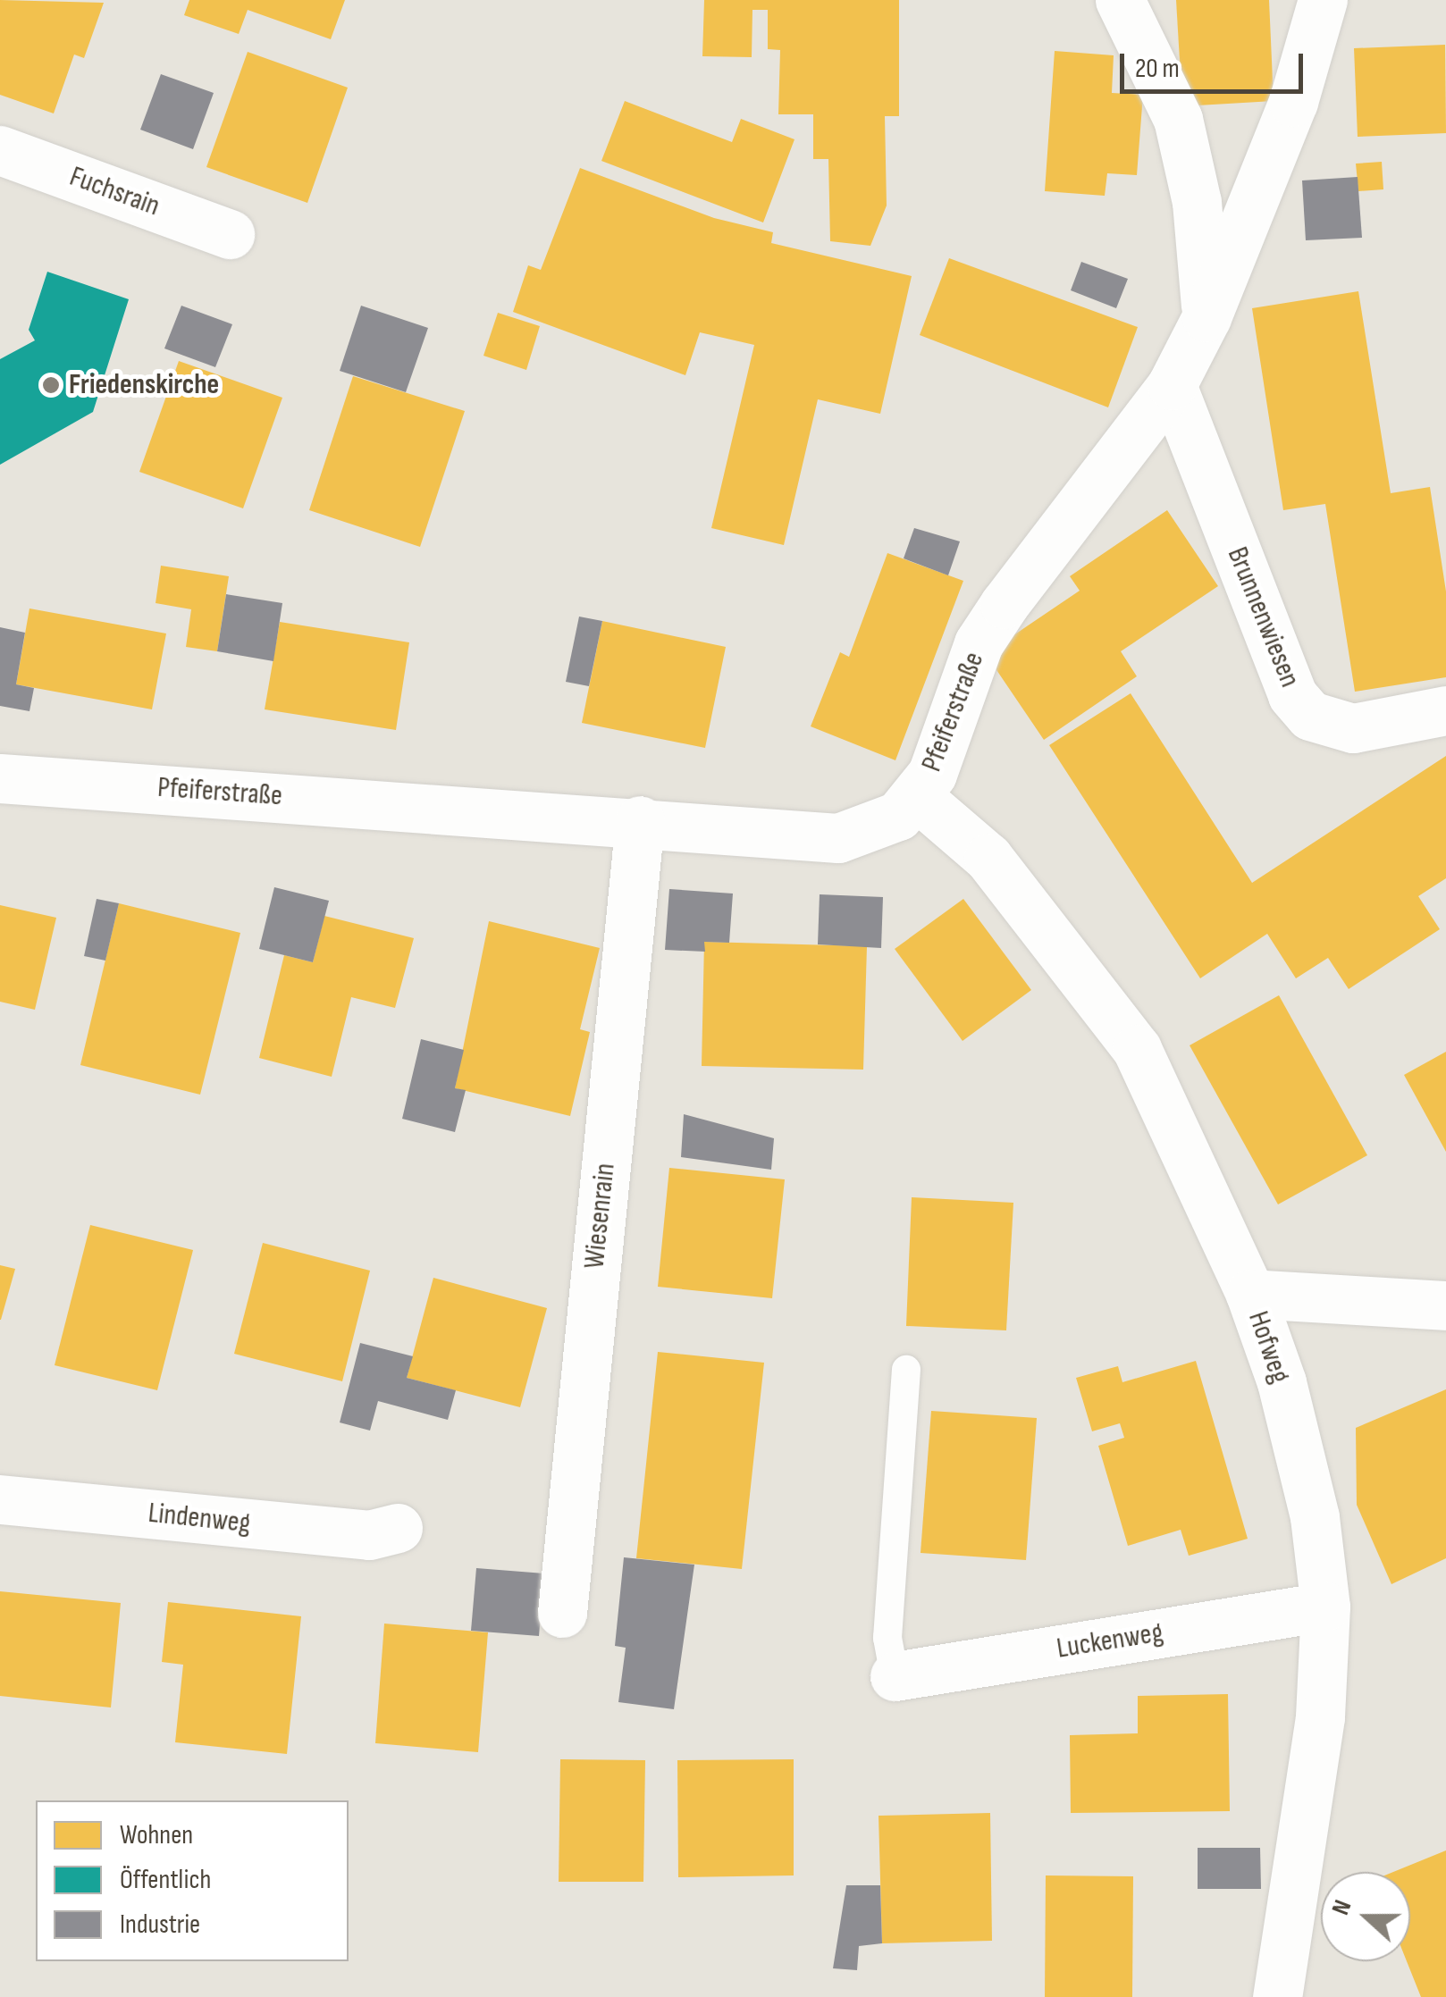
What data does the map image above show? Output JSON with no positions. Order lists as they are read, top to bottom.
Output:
{
  "streets": {
    "street": [
      "Fuchsrain",
      "Brunnenwiesen",
      "Pfeiferstraße",
      "Wiesenrain",
      "Hofweg",
      "Lindenweg",
      "Luckenweg"
    ]
  },
  "crossings": [
    ["Brunnenwiesen", "Pfeiferstraße"],
    ["Pfeiferstraße", "Wiesenrain"],
    ["Pfeiferstraße", "Hofweg"],
    ["Hofweg", "Luckenweg"]
  ],
  "places": ["Friedenskirche"],
  "legend": ["Wohnen", "Öffentlich", "Industrie"],
  "scale_bar": "20 m",
  "north": "left"
}
